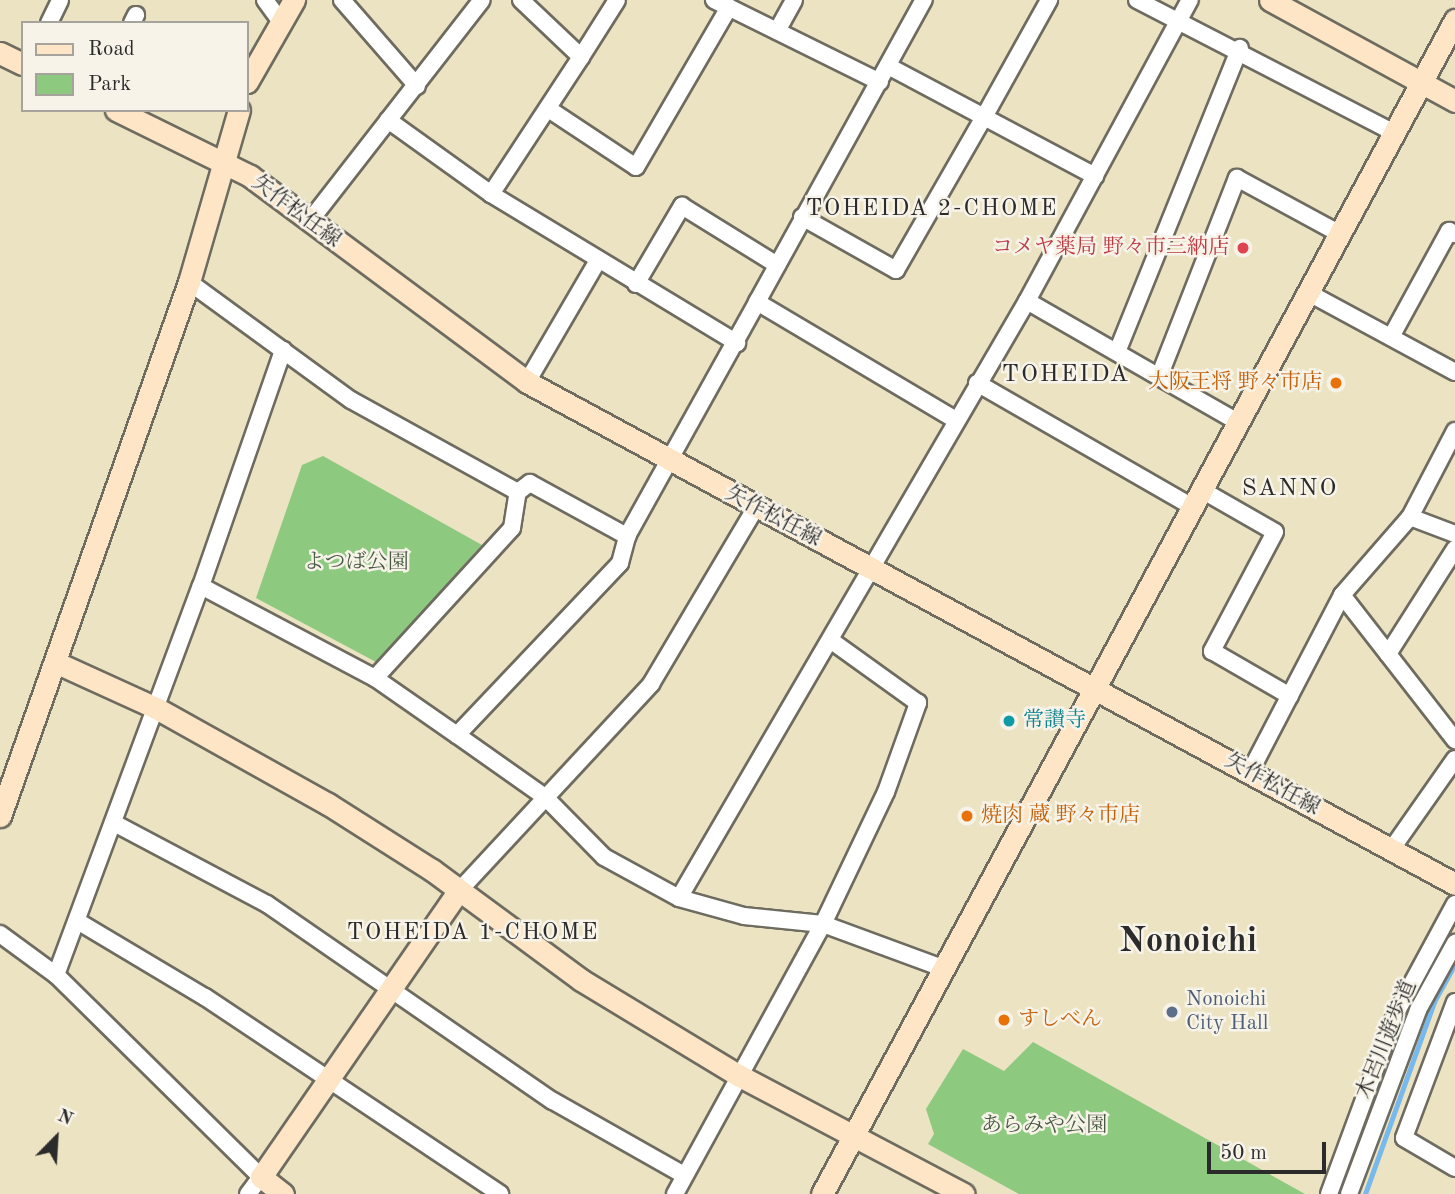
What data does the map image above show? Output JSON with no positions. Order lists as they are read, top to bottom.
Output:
{
  "streets": {
    "street": ["矢作松任線", "木呂川遊歩道"]
  },
  "districts": [
    "TOHEIDA 2-CHOME",
    "TOHEIDA",
    "SANNO",
    "TOHEIDA 1-CHOME",
    "Nonoichi"
  ],
  "parks": ["よつば公園", "あらみや公園"],
  "places": [
    "コメヤ薬局 野々市三納店",
    "大阪王将 野々市店",
    "常讃寺",
    "焼肉 蔵 野々市店",
    "Nonoichi City Hall",
    "すしべん"
  ],
  "legend": ["Road", "Park"],
  "scale_bar": "50 m",
  "north": "top right"
}
